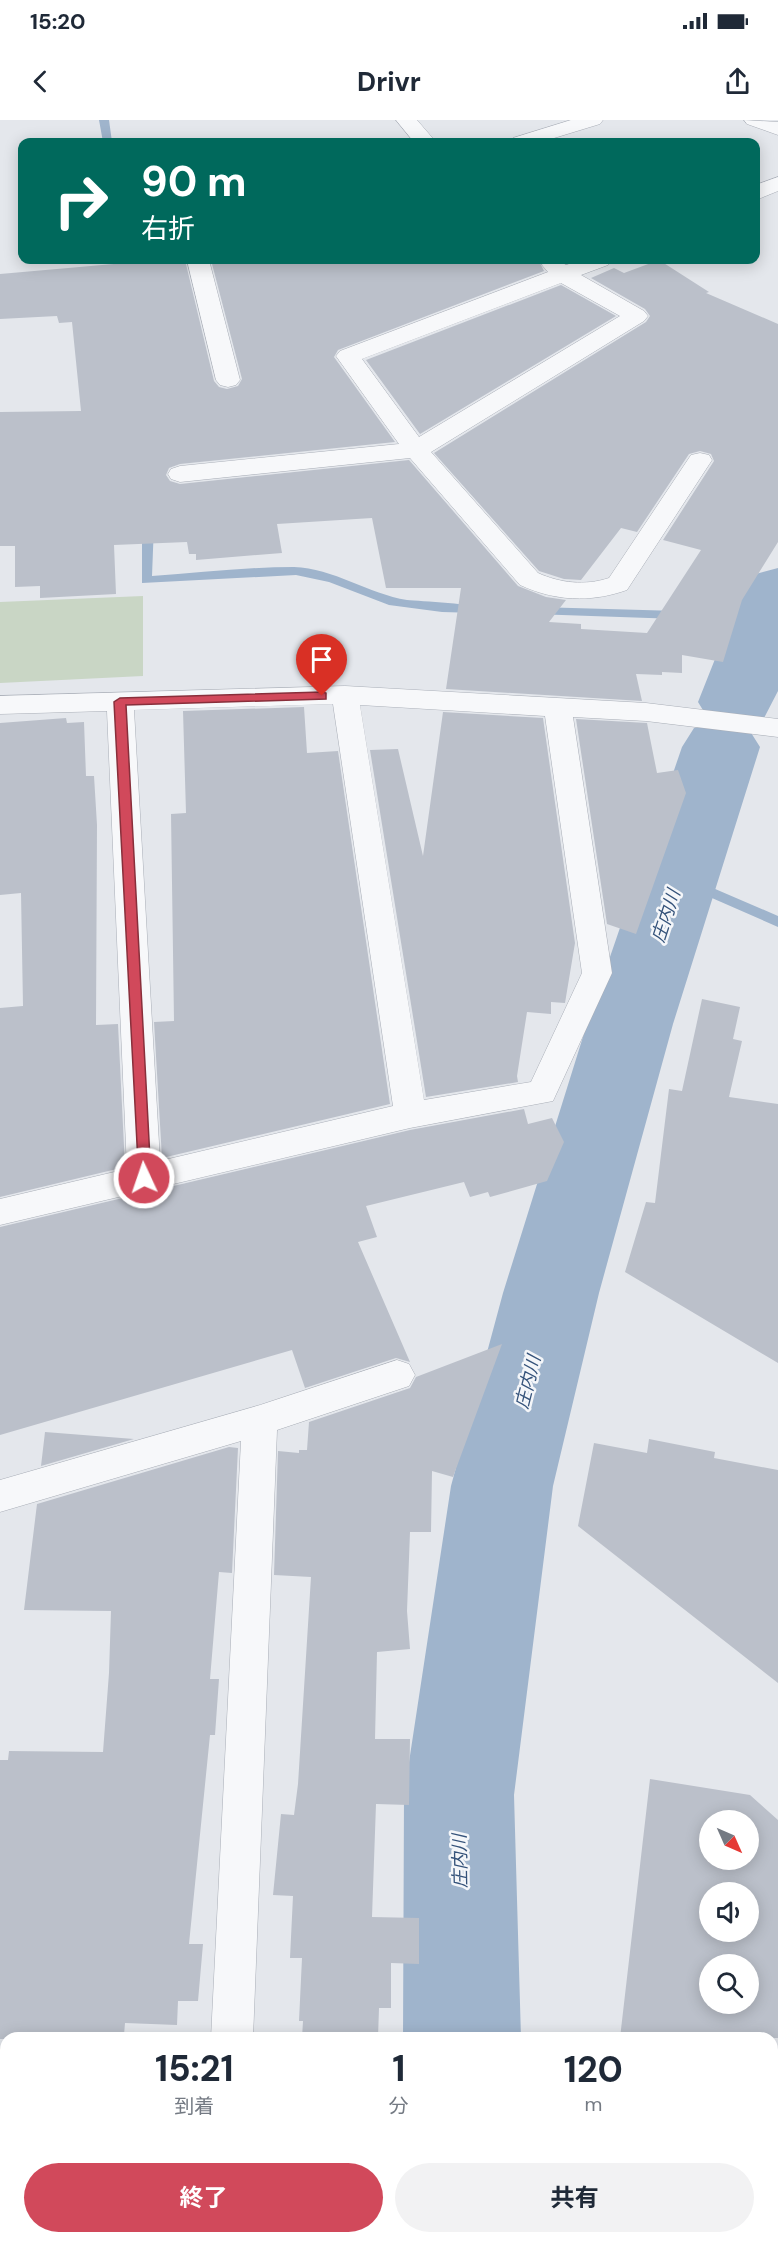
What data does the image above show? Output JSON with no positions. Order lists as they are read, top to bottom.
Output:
{
  "water": ["庄内川"],
  "north": "bottom right",
  "page": {
    "status": "15:20",
    "header": "Drivr",
    "turn": ["90 m", "右折"],
    "eta": [
      "15:21",
      "到着",
      "1",
      "分",
      "120",
      "m"
    ],
    "buttons": ["終了", "共有"]
  }
}
